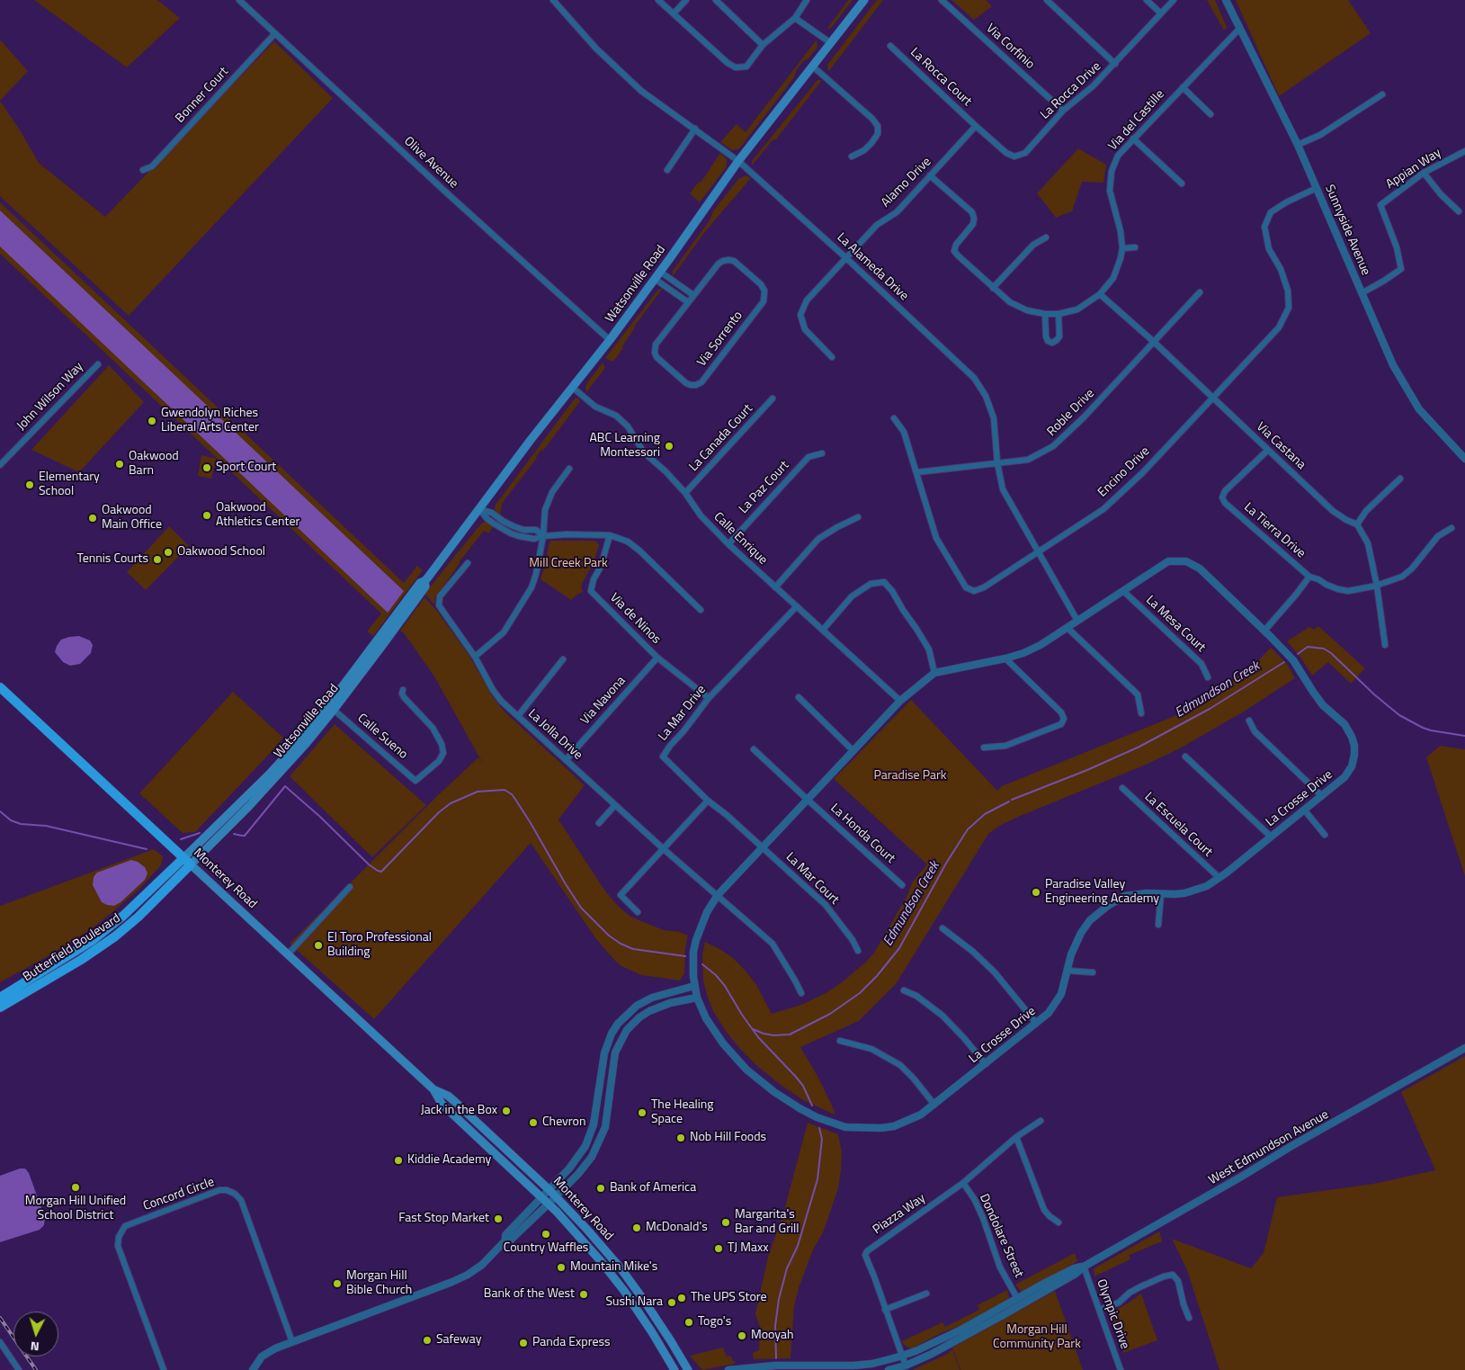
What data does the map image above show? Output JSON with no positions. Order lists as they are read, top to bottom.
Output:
{
  "streets": {
    "main road": ["Watsonville Road", "Monterey Road", "Butterfield Boulevard"],
    "street": [
      "Via Corfinio",
      "La Rocca Court",
      "La Rocca Drive",
      "Bonner Court",
      "Via del Castille",
      "Olive Avenue",
      "Appian Way",
      "Alamo Drive",
      "Sunnyside Avenue",
      "La Alameda Drive",
      "Via Sorrento",
      "John Wilson Way",
      "Roble Drive",
      "La Canada Court",
      "Via Castana",
      "Encino Drive",
      "La Paz Court",
      "La Tierra Drive",
      "Calle Enrique",
      "Via de Ninos",
      "La Mesa Court",
      "Via Navona",
      "La Mar Drive",
      "La Jolla Drive",
      "Calle Sueno",
      "La Crosse Drive",
      "La Escuela Court",
      "La Honda Court",
      "La Mar Court",
      "West Edmundson Avenue",
      "Concord Circle",
      "Piazza Way",
      "Dondolare Street",
      "Olympic Drive"
    ]
  },
  "crossings": [
    ["Via Corfinio", "La Rocca Drive"],
    ["La Rocca Court", "La Rocca Drive"],
    ["La Rocca Court", "Alamo Drive"],
    ["La Rocca Drive", "Alamo Drive"],
    ["Bonner Court", "Olive Avenue"],
    ["Via del Castille", "Alamo Drive"],
    ["Via del Castille", "Sunnyside Avenue"],
    ["Via del Castille", "Via Castana"],
    ["Olive Avenue", "Watsonville Road"],
    ["Appian Way", "Sunnyside Avenue"],
    ["Alamo Drive", "La Alameda Drive"],
    ["Sunnyside Avenue", "Encino Drive"],
    ["La Alameda Drive", "Watsonville Road"],
    ["La Alameda Drive", "Roble Drive"],
    ["La Alameda Drive", "Encino Drive"],
    ["La Alameda Drive", "La Crosse Drive"],
    ["Watsonville Road", "Calle Enrique"],
    ["Watsonville Road", "Calle Sueno"],
    ["Watsonville Road", "Monterey Road"],
    ["Watsonville Road", "Butterfield Boulevard"],
    ["Roble Drive", "Via Castana"],
    ["Roble Drive", "Encino Drive"],
    ["La Canada Court", "Calle Enrique"],
    ["Via Castana", "Encino Drive"],
    ["Via Castana", "La Tierra Drive"],
    ["La Paz Court", "Calle Enrique"],
    ["Calle Enrique", "La Mar Drive"],
    ["Calle Enrique", "La Crosse Drive"],
    ["Via de Ninos", "Via Navona"],
    ["Via de Ninos", "La Mar Drive"],
    ["La Mesa Court", "La Crosse Drive"],
    ["Via Navona", "La Jolla Drive"],
    ["La Mar Drive", "La Crosse Drive"],
    ["La Mar Drive", "La Mar Court"],
    ["La Jolla Drive", "La Crosse Drive"],
    ["La Crosse Drive", "La Escuela Court"],
    ["La Crosse Drive", "La Honda Court"],
    ["La Crosse Drive", "La Mar Court"],
    ["Monterey Road", "Butterfield Boulevard"],
    ["West Edmundson Avenue", "Piazza Way"],
    ["West Edmundson Avenue", "Dondolare Street"],
    ["West Edmundson Avenue", "Olympic Drive"],
    ["Piazza Way", "Dondolare Street"]
  ],
  "water": ["Edmundson Creek"],
  "parks": ["Mill Creek Park", "Paradise Park", "Morgan Hill Community Park"],
  "places": [
    "Gwendolyn Riches Liberal Arts Center",
    "ABC Learning Montessori",
    "Oakwood Barn",
    "Sport Court",
    "Elementary School",
    "Oakwood Athletics Center",
    "Oakwood Main Office",
    "Oakwood School",
    "Tennis Courts",
    "Paradise Valley Engineering Academy",
    "El Toro Professional Building",
    "Jack in the Box",
    "The Healing Space",
    "Chevron",
    "Nob Hill Foods",
    "Kiddie Academy",
    "Morgan Hill Unified School District",
    "Bank of America",
    "Fast Stop Market",
    "Margarita's Bar and Grill",
    "McDonald's",
    "Country Waffles",
    "TJ Maxx",
    "Mountain Mike's",
    "Morgan Hill Bible Church",
    "Bank of the West",
    "The UPS Store",
    "Sushi Nara",
    "Togo's",
    "Mooyah",
    "Safeway",
    "Panda Express"
  ],
  "north": "bottom"
}
